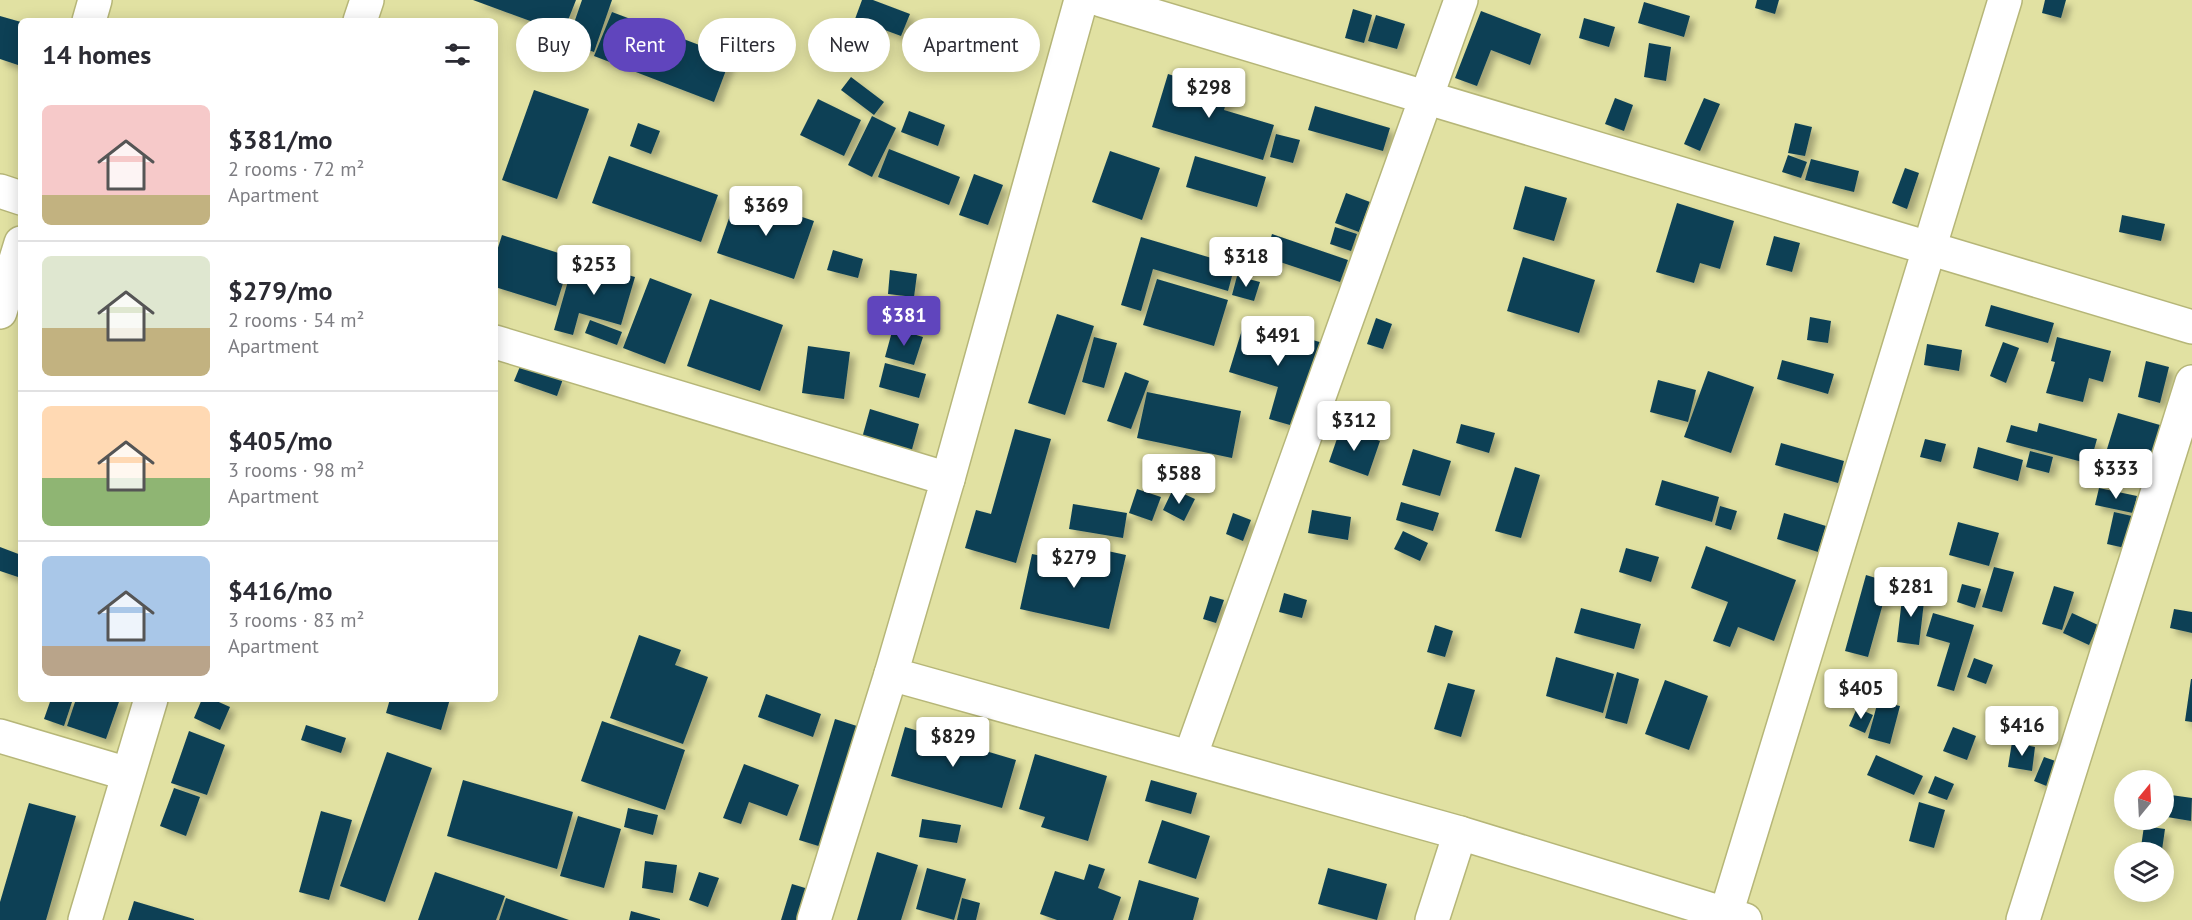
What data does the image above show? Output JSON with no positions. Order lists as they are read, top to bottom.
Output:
{
  "north": "top",
  "page": {
    "chip": [
      "Buy",
      "Rent",
      "Filters",
      "New",
      "Apartment"
    ],
    "heading": "14 homes",
    "price": [
      "$298",
      "$369",
      "$318",
      "$253",
      "$381",
      "$491",
      "$312",
      "$333",
      "$588",
      "$279",
      "$281",
      "$405",
      "$416",
      "$829"
    ],
    "list": [
      {
        "name": "$381/mo",
        "note": "2 rooms · 72 m² · Apartment"
      },
      {
        "name": "$279/mo",
        "note": "2 rooms · 54 m² · Apartment"
      },
      {
        "name": "$405/mo",
        "note": "3 rooms · 98 m² · Apartment"
      },
      {
        "name": "$416/mo",
        "note": "3 rooms · 83 m² · Apartment"
      }
    ]
  }
}
